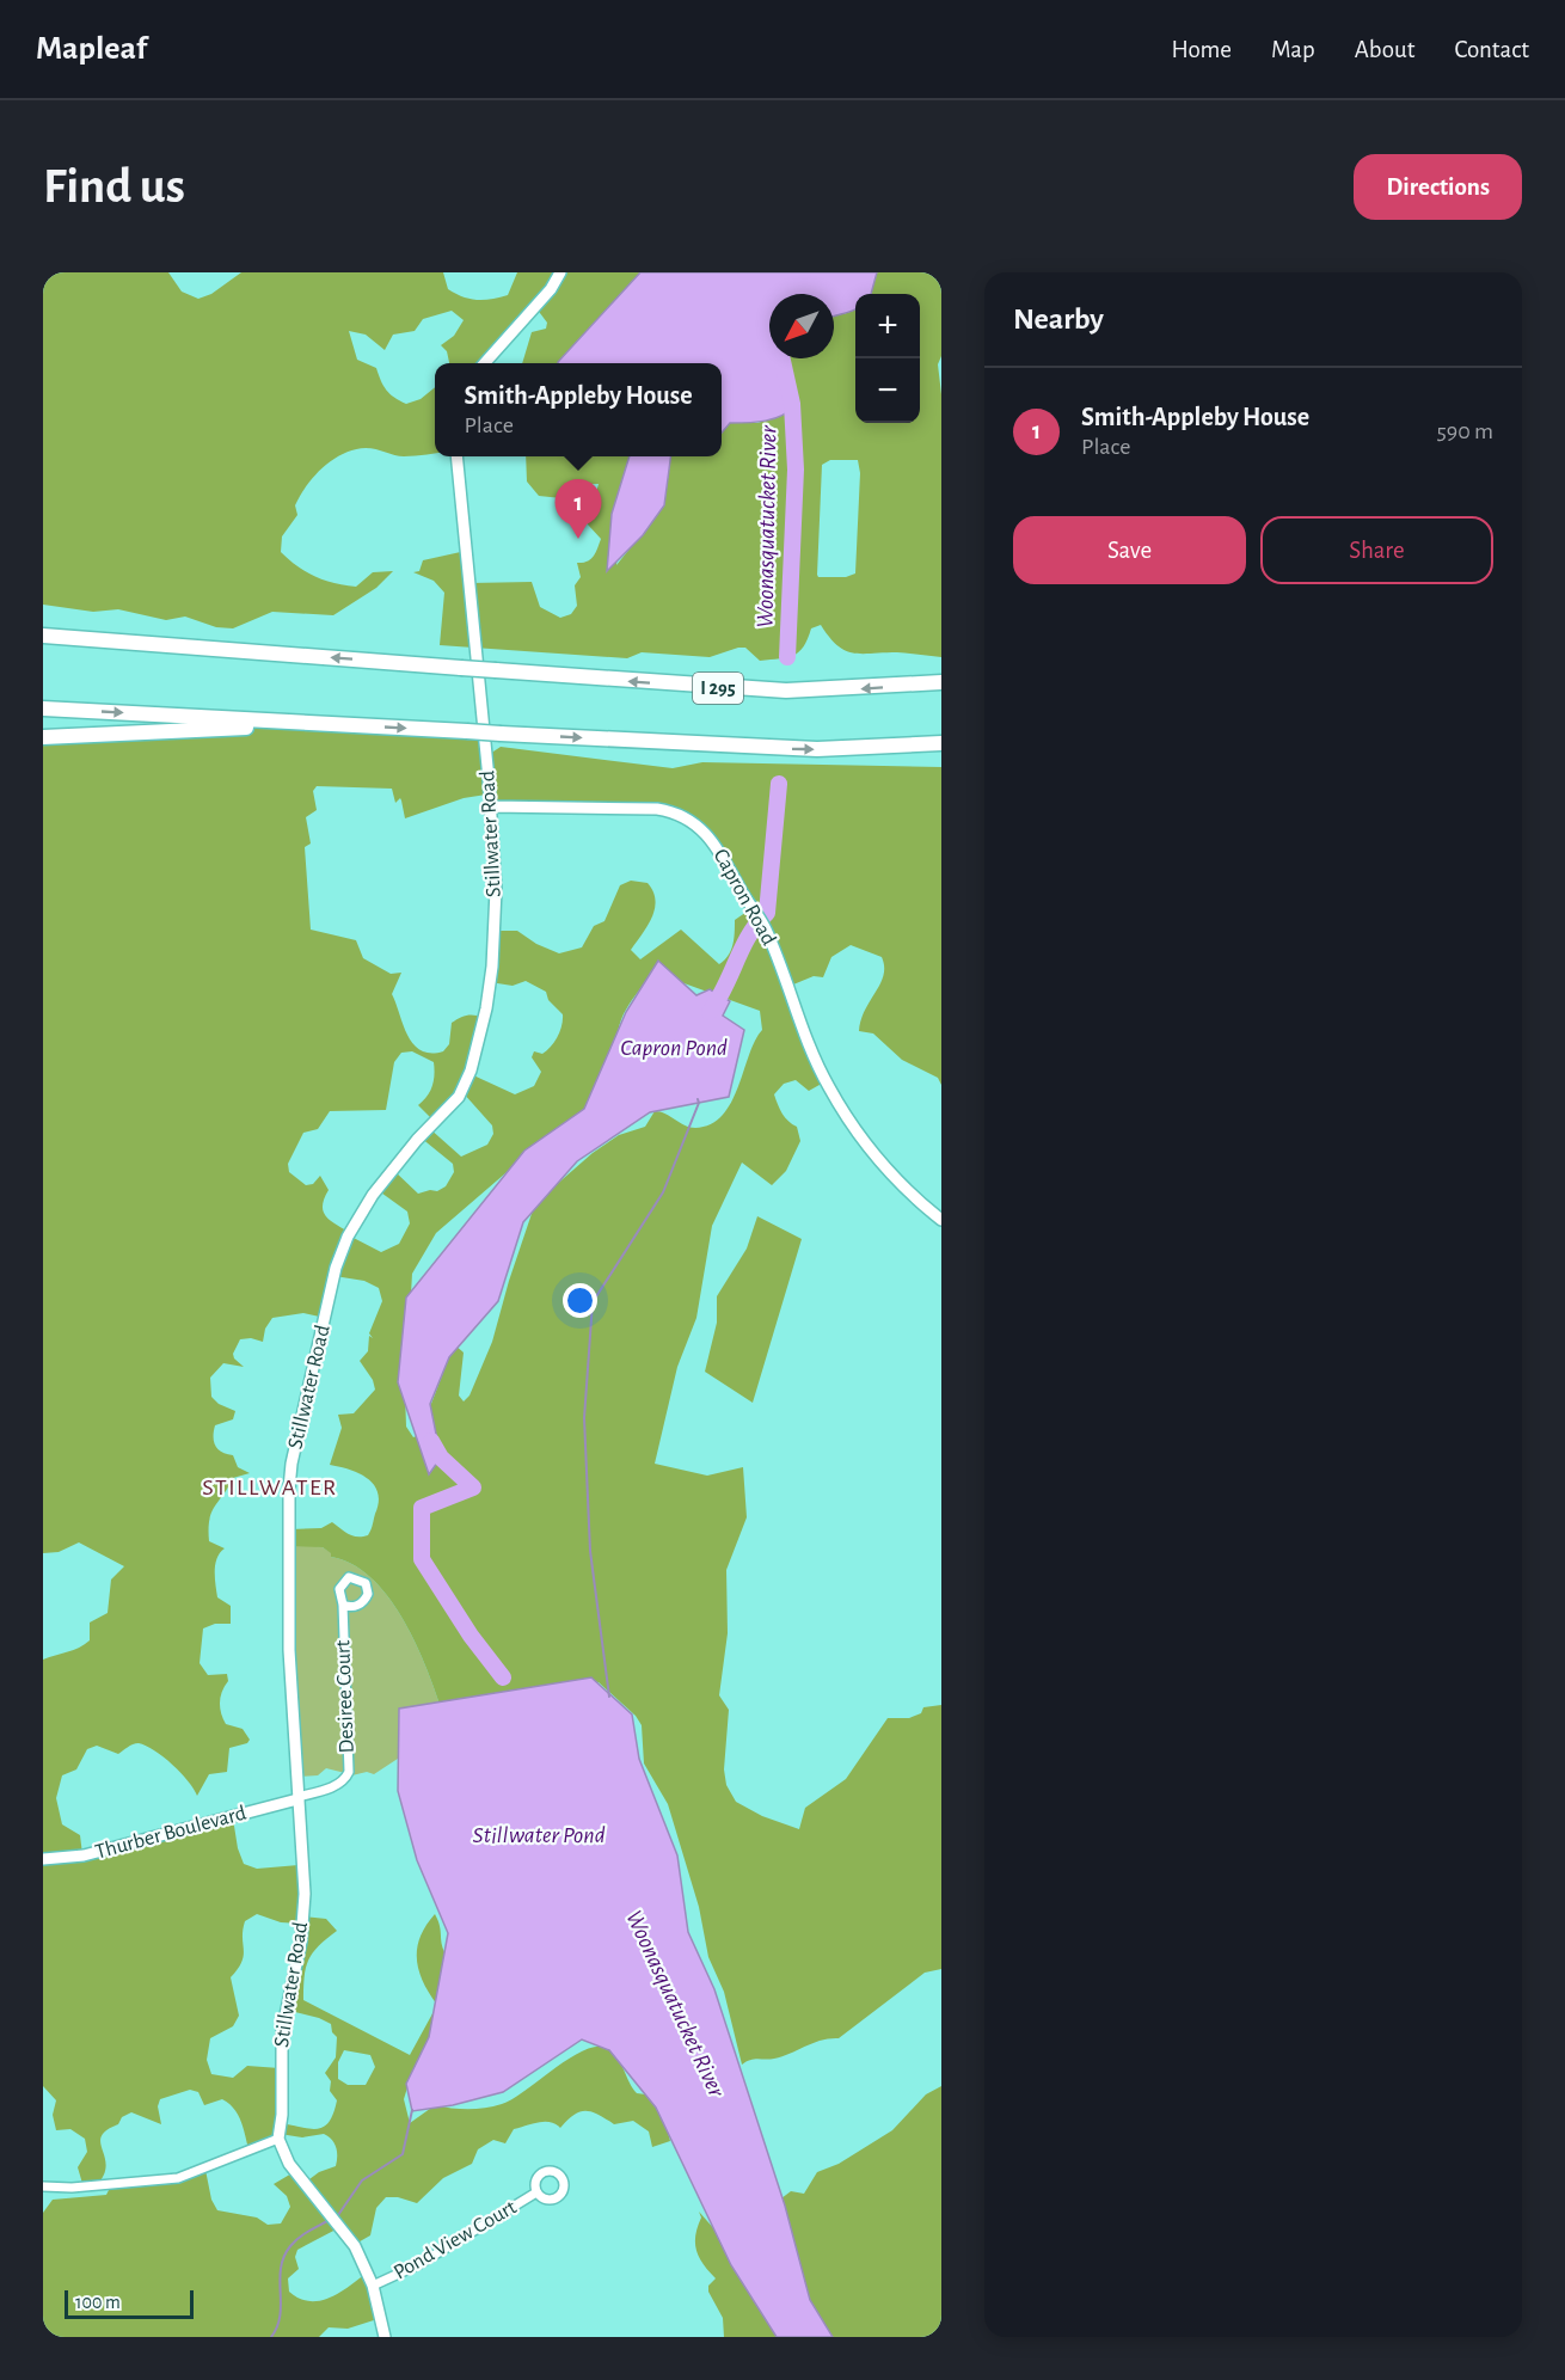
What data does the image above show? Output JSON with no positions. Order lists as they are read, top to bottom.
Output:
{
  "streets": {
    "highway": ["I 295"],
    "street": [
      "Stillwater Road",
      "Capron Road",
      "Desiree Court",
      "Thurber Boulevard",
      "Pond View Court"
    ]
  },
  "crossings": [
    ["Stillwater Road", "Capron Road"],
    ["Stillwater Road", "Desiree Court"],
    ["Stillwater Road", "Thurber Boulevard"],
    ["Desiree Court", "Thurber Boulevard"]
  ],
  "districts": ["STILLWATER"],
  "water": ["Woonasquatucket River", "Capron Pond", "Stillwater Pond"],
  "scale_bar": "100 m",
  "north": "bottom left",
  "page": {
    "header": "Mapleaf",
    "nav": [
      "Home",
      "Map",
      "About",
      "Contact"
    ],
    "buttons": [
      "Directions",
      ["Save", "Share"]
    ],
    "title": "Find us",
    "heading": "Nearby",
    "map_buttons": ["+", "−"],
    "popup": ["Smith-Appleby House", "Place"],
    "list": [
      {
        "mark": "1",
        "name": "Smith-Appleby House",
        "note": "Place",
        "value": "590 m"
      }
    ],
    "pins": "1",
    "scale": "100 m"
  }
}
